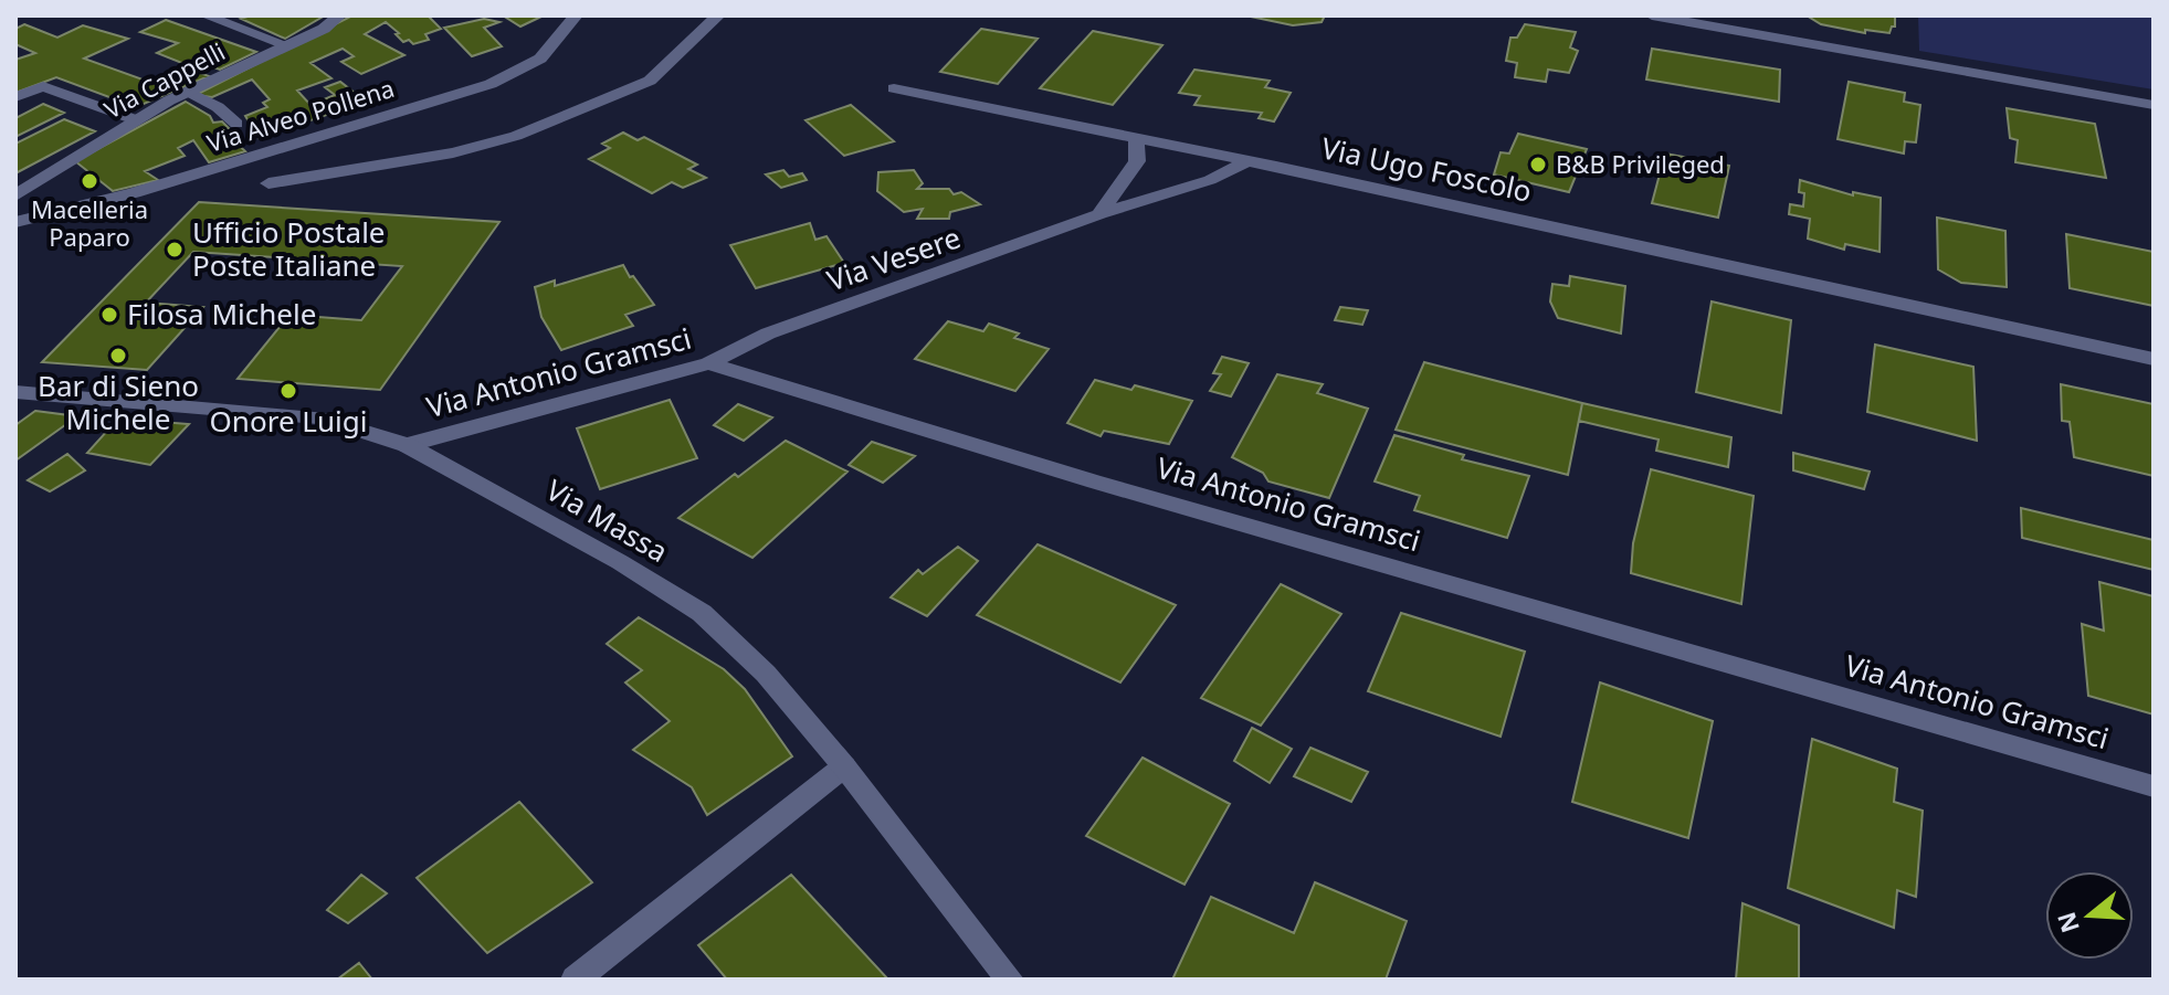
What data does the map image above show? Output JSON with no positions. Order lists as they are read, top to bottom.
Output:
{
  "streets": {
    "street": [
      "Via Cappelli",
      "Via Alveo Pollena",
      "Via Ugo Foscolo",
      "Via Vesere",
      "Via Antonio Gramsci",
      "Via Massa"
    ]
  },
  "crossings": [
    ["Via Ugo Foscolo", "Via Vesere"],
    ["Via Vesere", "Via Antonio Gramsci"],
    ["Via Antonio Gramsci", "Via Massa"]
  ],
  "places": [
    "B&B Privileged",
    "Macelleria Paparo",
    "Ufficio Postale Poste Italiane",
    "Filosa Michele",
    "Bar di Sieno Michele",
    "Onore Luigi"
  ],
  "north": "left"
}
